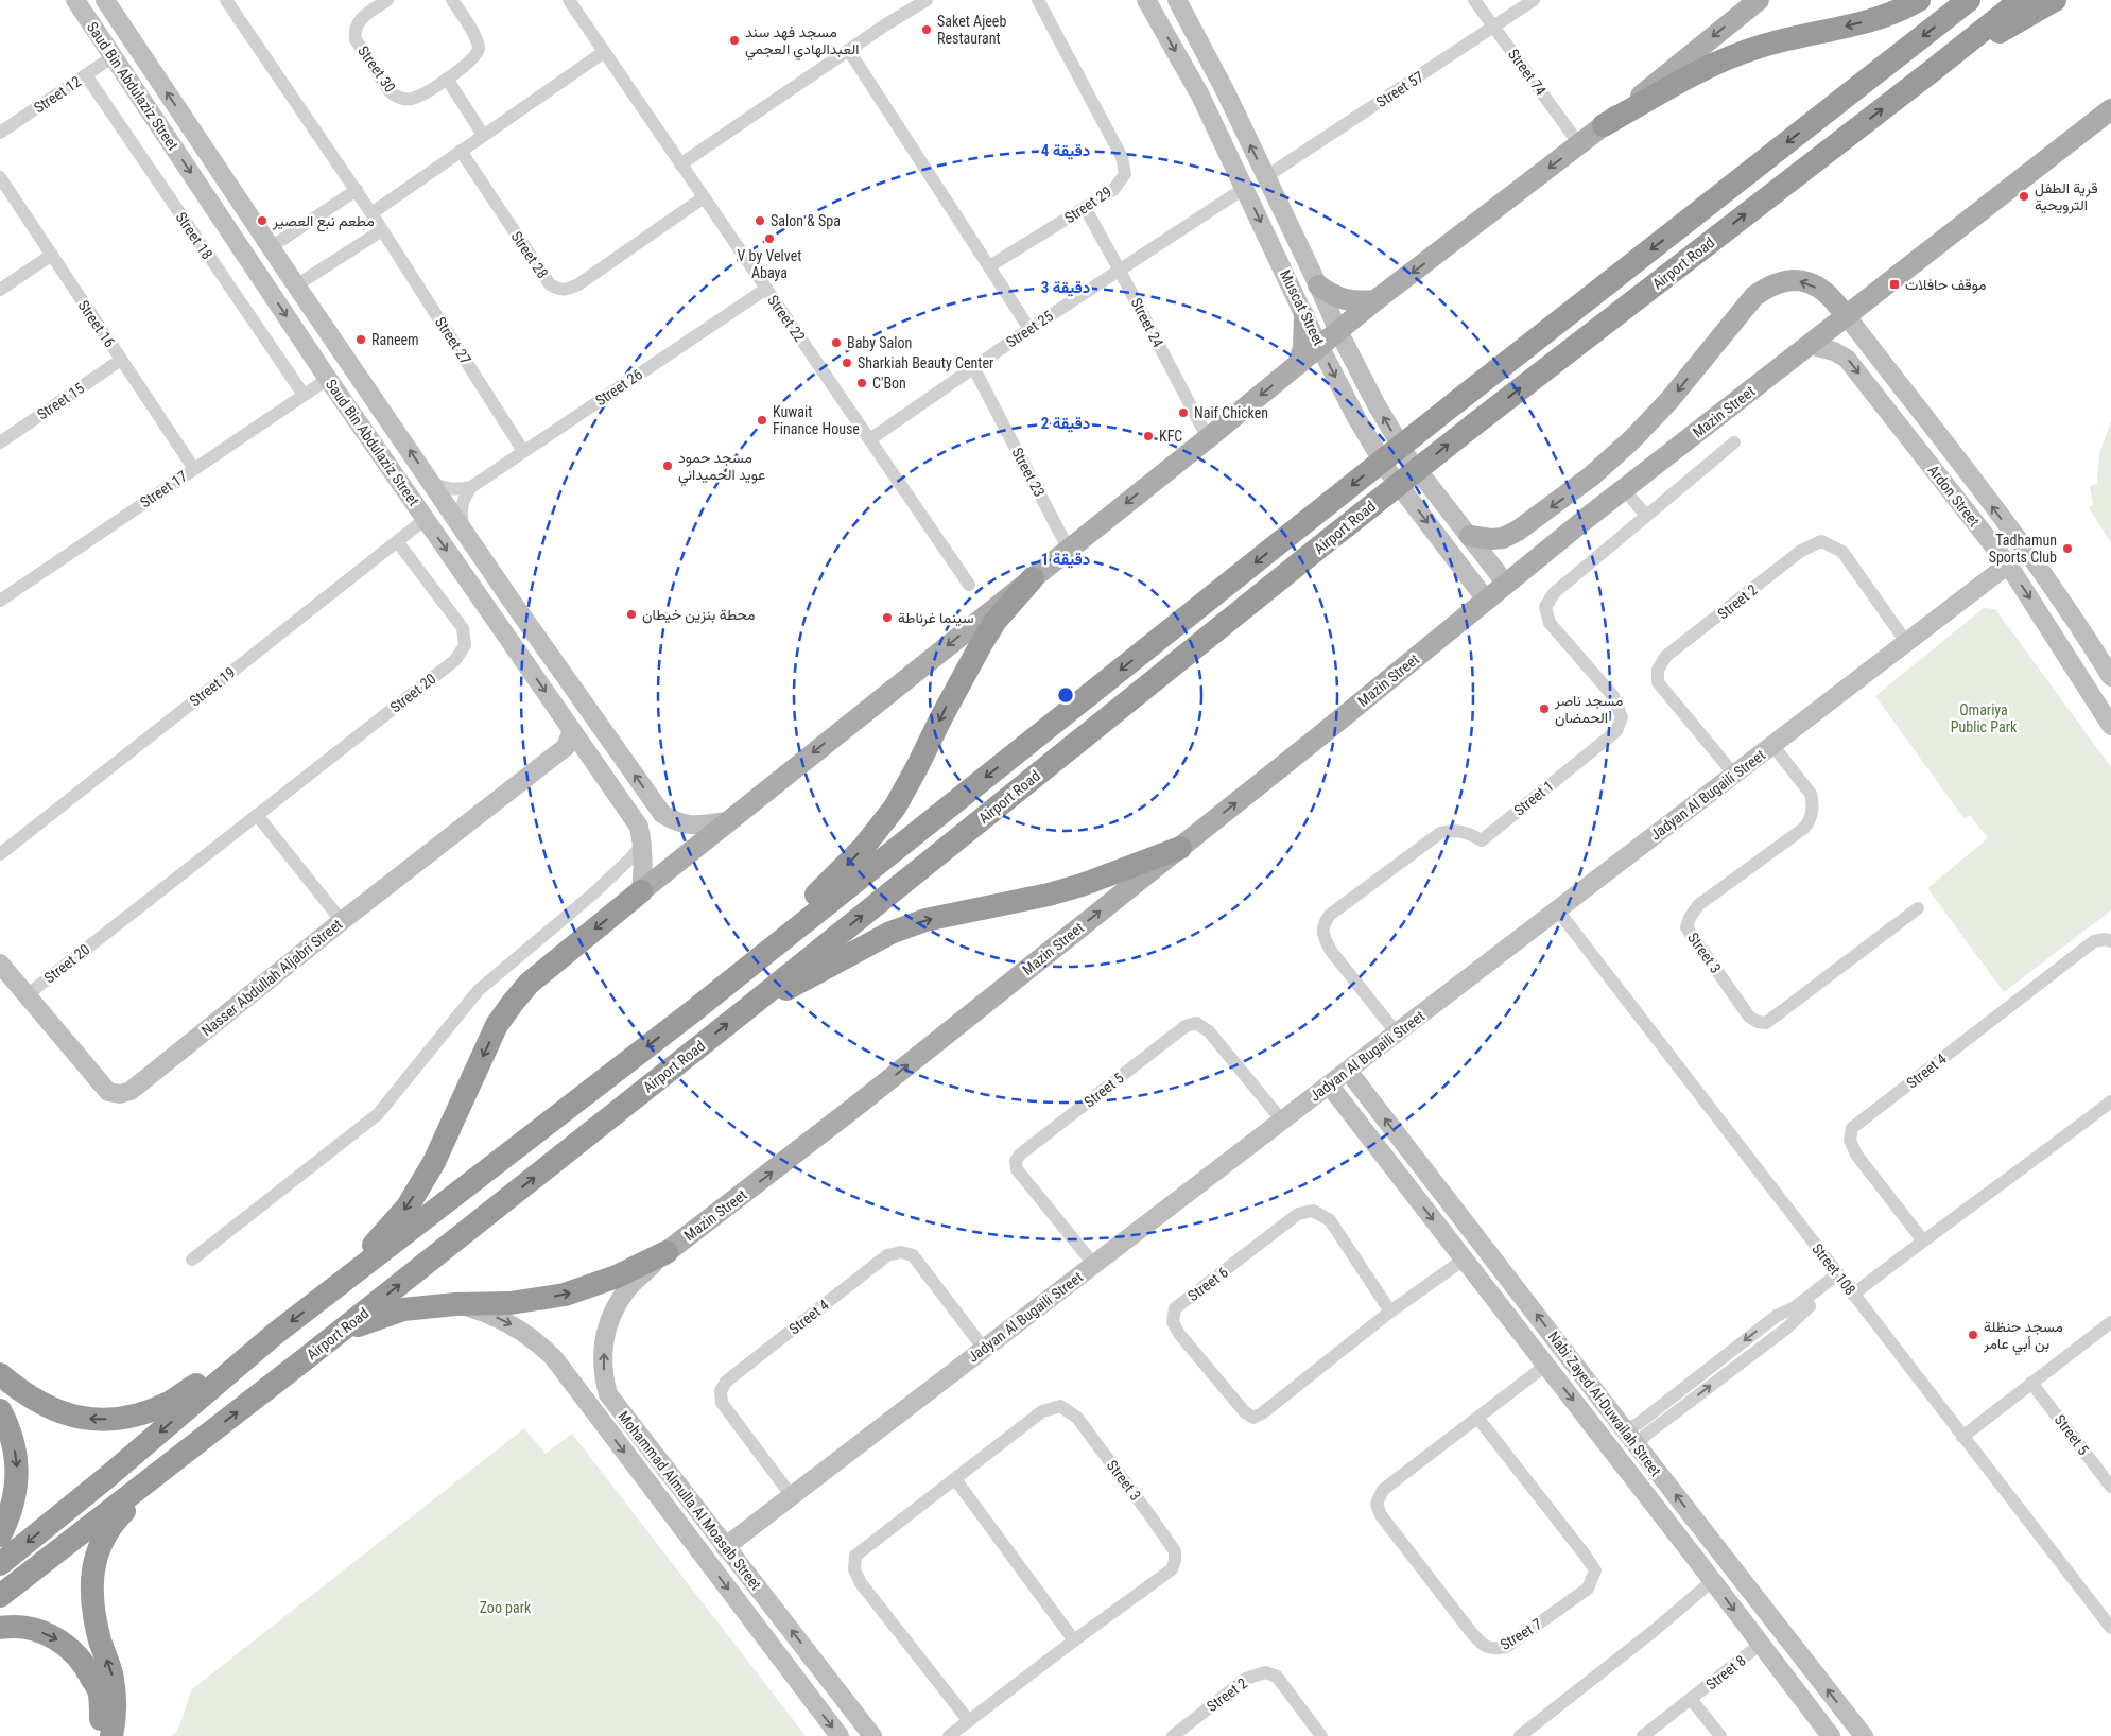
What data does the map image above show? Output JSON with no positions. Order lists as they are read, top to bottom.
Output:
{
  "streets": {
    "highway": ["Airport Road"],
    "main road": ["Mazin Street"],
    "street": [
      "Street 30",
      "Street 74",
      "Saud Bin Abdulaziz Street",
      "Street 57",
      "Street 12",
      "Street 29",
      "Street 18",
      "Street 28",
      "Muscat Street",
      "Street 22",
      "Street 24",
      "Street 16",
      "Street 25",
      "Street 27",
      "Street 26",
      "Street 15",
      "Street 23",
      "Street 17",
      "Ardon Street",
      "Street 2",
      "Street 19",
      "Street 20",
      "Jadyan Al Bugaili Street",
      "Street 1",
      "Street 3",
      "Nasser Abdullah Aljabri Street",
      "Street 4",
      "Street 5",
      "Street 108",
      "Street 6",
      "Nabi Zayed Al-Duwailah Street",
      "Mohammad Almulla Al Moasab Street",
      "Street 7",
      "Street 8"
    ]
  },
  "crossings": [
    ["Street 74", "Street 57"],
    ["Saud Bin Abdulaziz Street", "Street 12"],
    ["Saud Bin Abdulaziz Street", "Street 26"],
    ["Saud Bin Abdulaziz Street", "Street 17"],
    ["Saud Bin Abdulaziz Street", "Street 19"],
    ["Saud Bin Abdulaziz Street", "Nasser Abdullah Aljabri Street"],
    ["Street 57", "Muscat Street"],
    ["Street 12", "Street 18"],
    ["Street 29", "Street 24"],
    ["Street 18", "Street 17"],
    ["Street 28", "Street 22"],
    ["Muscat Street", "Street 25"],
    ["Muscat Street", "Mazin Street"],
    ["Street 22", "Street 25"],
    ["Street 22", "Street 26"],
    ["Street 24", "Street 25"],
    ["Street 16", "Street 15"],
    ["Street 16", "Street 17"],
    ["Street 25", "Street 23"],
    ["Street 27", "Street 26"],
    ["Mazin Street", "Ardon Street"],
    ["Mazin Street", "Mohammad Almulla Al Moasab Street"],
    ["Ardon Street", "Jadyan Al Bugaili Street"],
    ["Street 2", "Jadyan Al Bugaili Street"],
    ["Street 19", "Street 20"],
    ["Street 20", "Nasser Abdullah Aljabri Street"],
    ["Jadyan Al Bugaili Street", "Street 1"],
    ["Jadyan Al Bugaili Street", "Street 3"],
    ["Jadyan Al Bugaili Street", "Street 4"],
    ["Jadyan Al Bugaili Street", "Street 5"],
    ["Jadyan Al Bugaili Street", "Street 108"],
    ["Jadyan Al Bugaili Street", "Nabi Zayed Al-Duwailah Street"],
    ["Jadyan Al Bugaili Street", "Mohammad Almulla Al Moasab Street"],
    ["Street 6", "Nabi Zayed Al-Duwailah Street"],
    ["Nabi Zayed Al-Duwailah Street", "Street 7"],
    ["Nabi Zayed Al-Duwailah Street", "Street 8"]
  ],
  "one_way": ["Mazin Street"],
  "parks": ["Omariya Public Park", "Zoo park"],
  "places": {
    "other": [
      "Saket Ajeeb Restaurant",
      "مسجد فهد سند العبدالهادي العجمي",
      "قرية الطفل الترويحية",
      "مطعم نبع العصير",
      "Salon & Spa",
      "V by Velvet Abaya",
      "Raneem",
      "Baby Salon",
      "Sharkiah Beauty Center",
      "C'Bon",
      "Naif Chicken",
      "Kuwait Finance House",
      "KFC",
      "مسجد حمود عويد الحميداني",
      "Tadhamun Sports Club",
      "محطة بنزين خيطان",
      "سينما غرناطة",
      "مسجد ناصر الحمضان",
      "مسجد حنظلة بن أبي عامر"
    ],
    "transit": ["موقف حافلات"]
  },
  "rings": [
    "4 دقيقة",
    "3 دقيقة",
    "2 دقيقة",
    "1 دقيقة"
  ]
}
